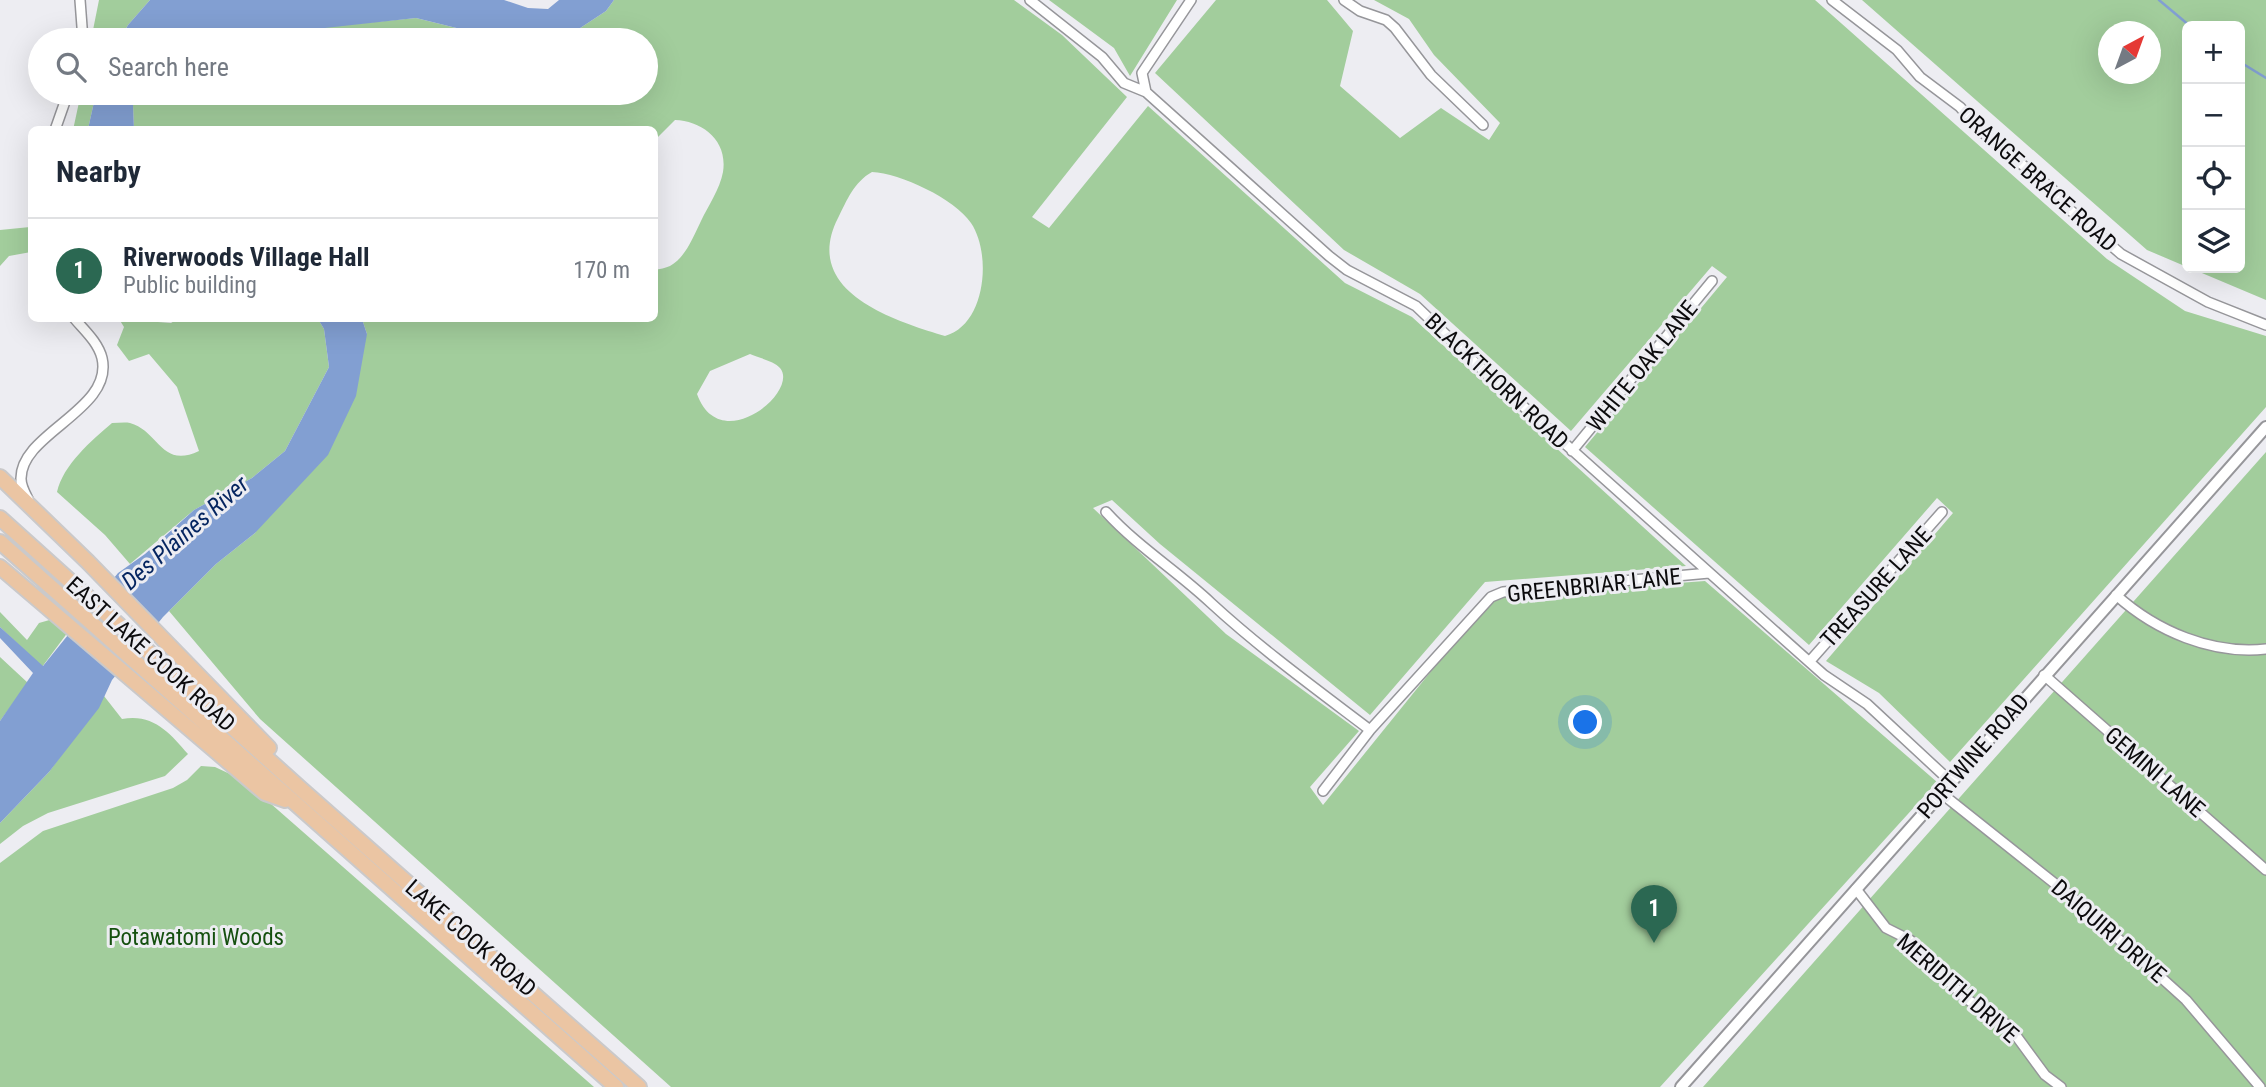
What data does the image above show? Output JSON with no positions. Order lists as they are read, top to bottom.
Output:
{
  "streets": {
    "main road": ["EAST LAKE COOK ROAD", "LAKE COOK ROAD"],
    "street": [
      "ORANGE BRACE ROAD",
      "WHITE OAK LANE",
      "BLACKTHORN ROAD",
      "GREENBRIAR LANE",
      "TREASURE LANE",
      "PORTWINE ROAD",
      "GEMINI LANE",
      "DAIQUIRI DRIVE",
      "MERIDITH DRIVE"
    ]
  },
  "crossings": [
    ["WHITE OAK LANE", "BLACKTHORN ROAD"],
    ["BLACKTHORN ROAD", "GREENBRIAR LANE"],
    ["BLACKTHORN ROAD", "TREASURE LANE"],
    ["BLACKTHORN ROAD", "PORTWINE ROAD"],
    ["EAST LAKE COOK ROAD", "LAKE COOK ROAD"],
    ["PORTWINE ROAD", "GEMINI LANE"],
    ["PORTWINE ROAD", "DAIQUIRI DRIVE"],
    ["PORTWINE ROAD", "MERIDITH DRIVE"]
  ],
  "water": ["Des Plaines River"],
  "parks": ["Potawatomi Woods"],
  "north": "top right",
  "page": {
    "map_buttons": ["+", "−"],
    "search": "Search here",
    "heading": "Nearby",
    "list": [
      {
        "mark": "1",
        "name": "Riverwoods Village Hall",
        "note": "Public building",
        "value": "170 m"
      }
    ],
    "pins": "1"
  }
}
